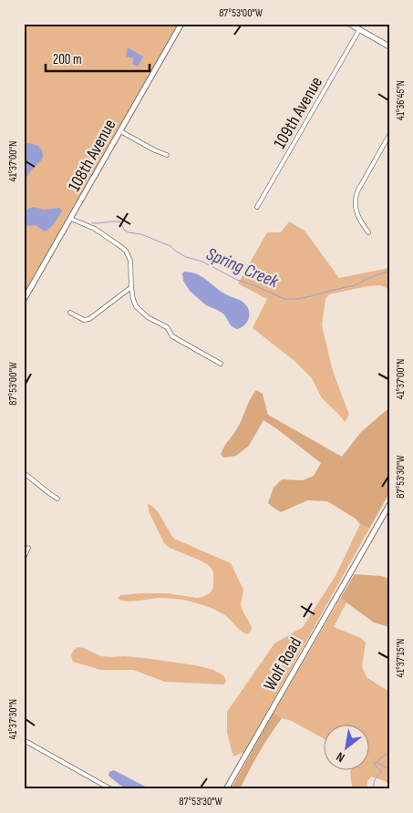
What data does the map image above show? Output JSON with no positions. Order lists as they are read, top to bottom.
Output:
{
  "streets": {
    "street": ["109th Avenue", "108th Avenue", "Wolf Road"]
  },
  "water": ["Spring Creek"],
  "scale_bar": "200 m",
  "north": "bottom left",
  "coordinates": [
    "87°53'00\"W",
    "41°36'45\"N",
    "41°37'00\"N",
    "87°53'30\"W",
    "41°37'15\"N",
    "41°37'30\"N"
  ]
}
